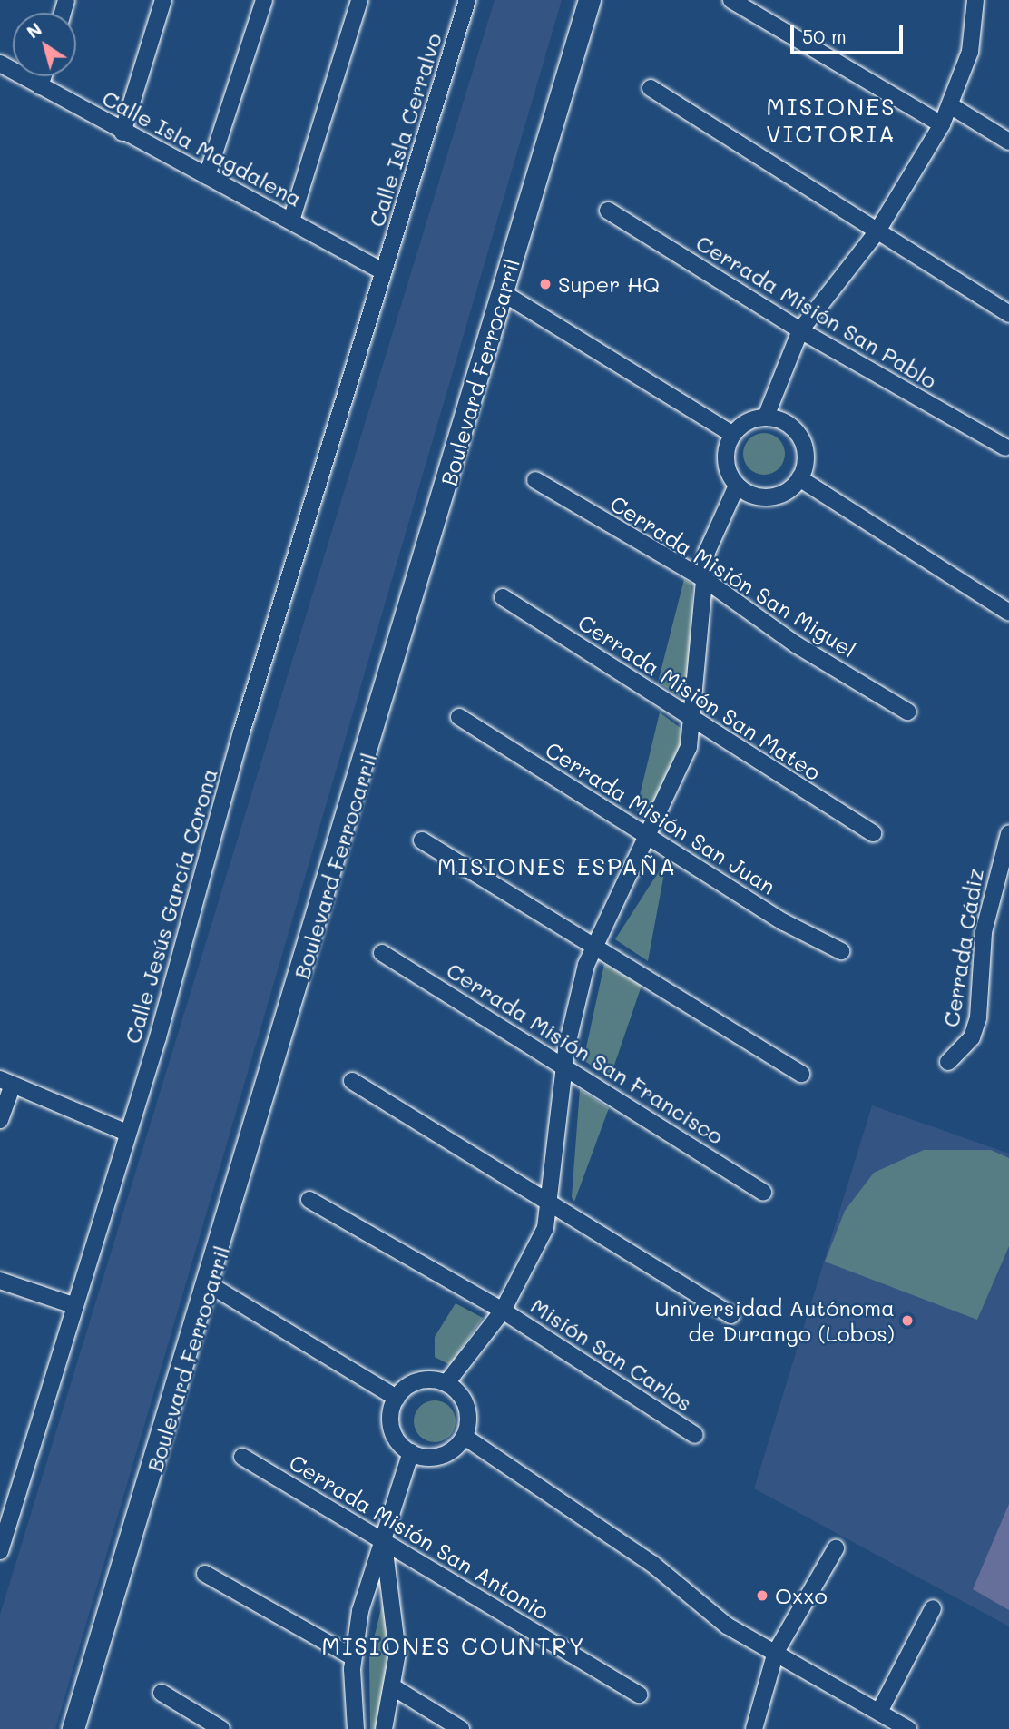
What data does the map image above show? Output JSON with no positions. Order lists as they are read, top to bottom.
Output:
{
  "streets": {
    "main road": ["Boulevard Ferrocarril"],
    "street": [
      "Calle Isla Cerralvo",
      "Calle Isla Magdalena",
      "Cerrada Misión San Pablo",
      "Cerrada Misión San Miguel",
      "Cerrada Misión San Mateo",
      "Cerrada Misión San Juan",
      "Calle Jesús García Corona",
      "Cerrada Cádiz",
      "Cerrada Misión San Francisco",
      "Misión San Carlos",
      "Cerrada Misión San Antonio"
    ]
  },
  "crossings": [
    ["Calle Isla Cerralvo", "Calle Isla Magdalena"],
    ["Calle Isla Cerralvo", "Calle Jesús García Corona"],
    ["Calle Isla Magdalena", "Calle Jesús García Corona"]
  ],
  "districts": ["MISIONES VICTORIA", "MISIONES ESPAÑA", "MISIONES COUNTRY"],
  "places": ["Super HQ", "Universidad Autónoma de Durango (Lobos)", "Oxxo"],
  "scale_bar": "50 m",
  "north": "top left"
}
